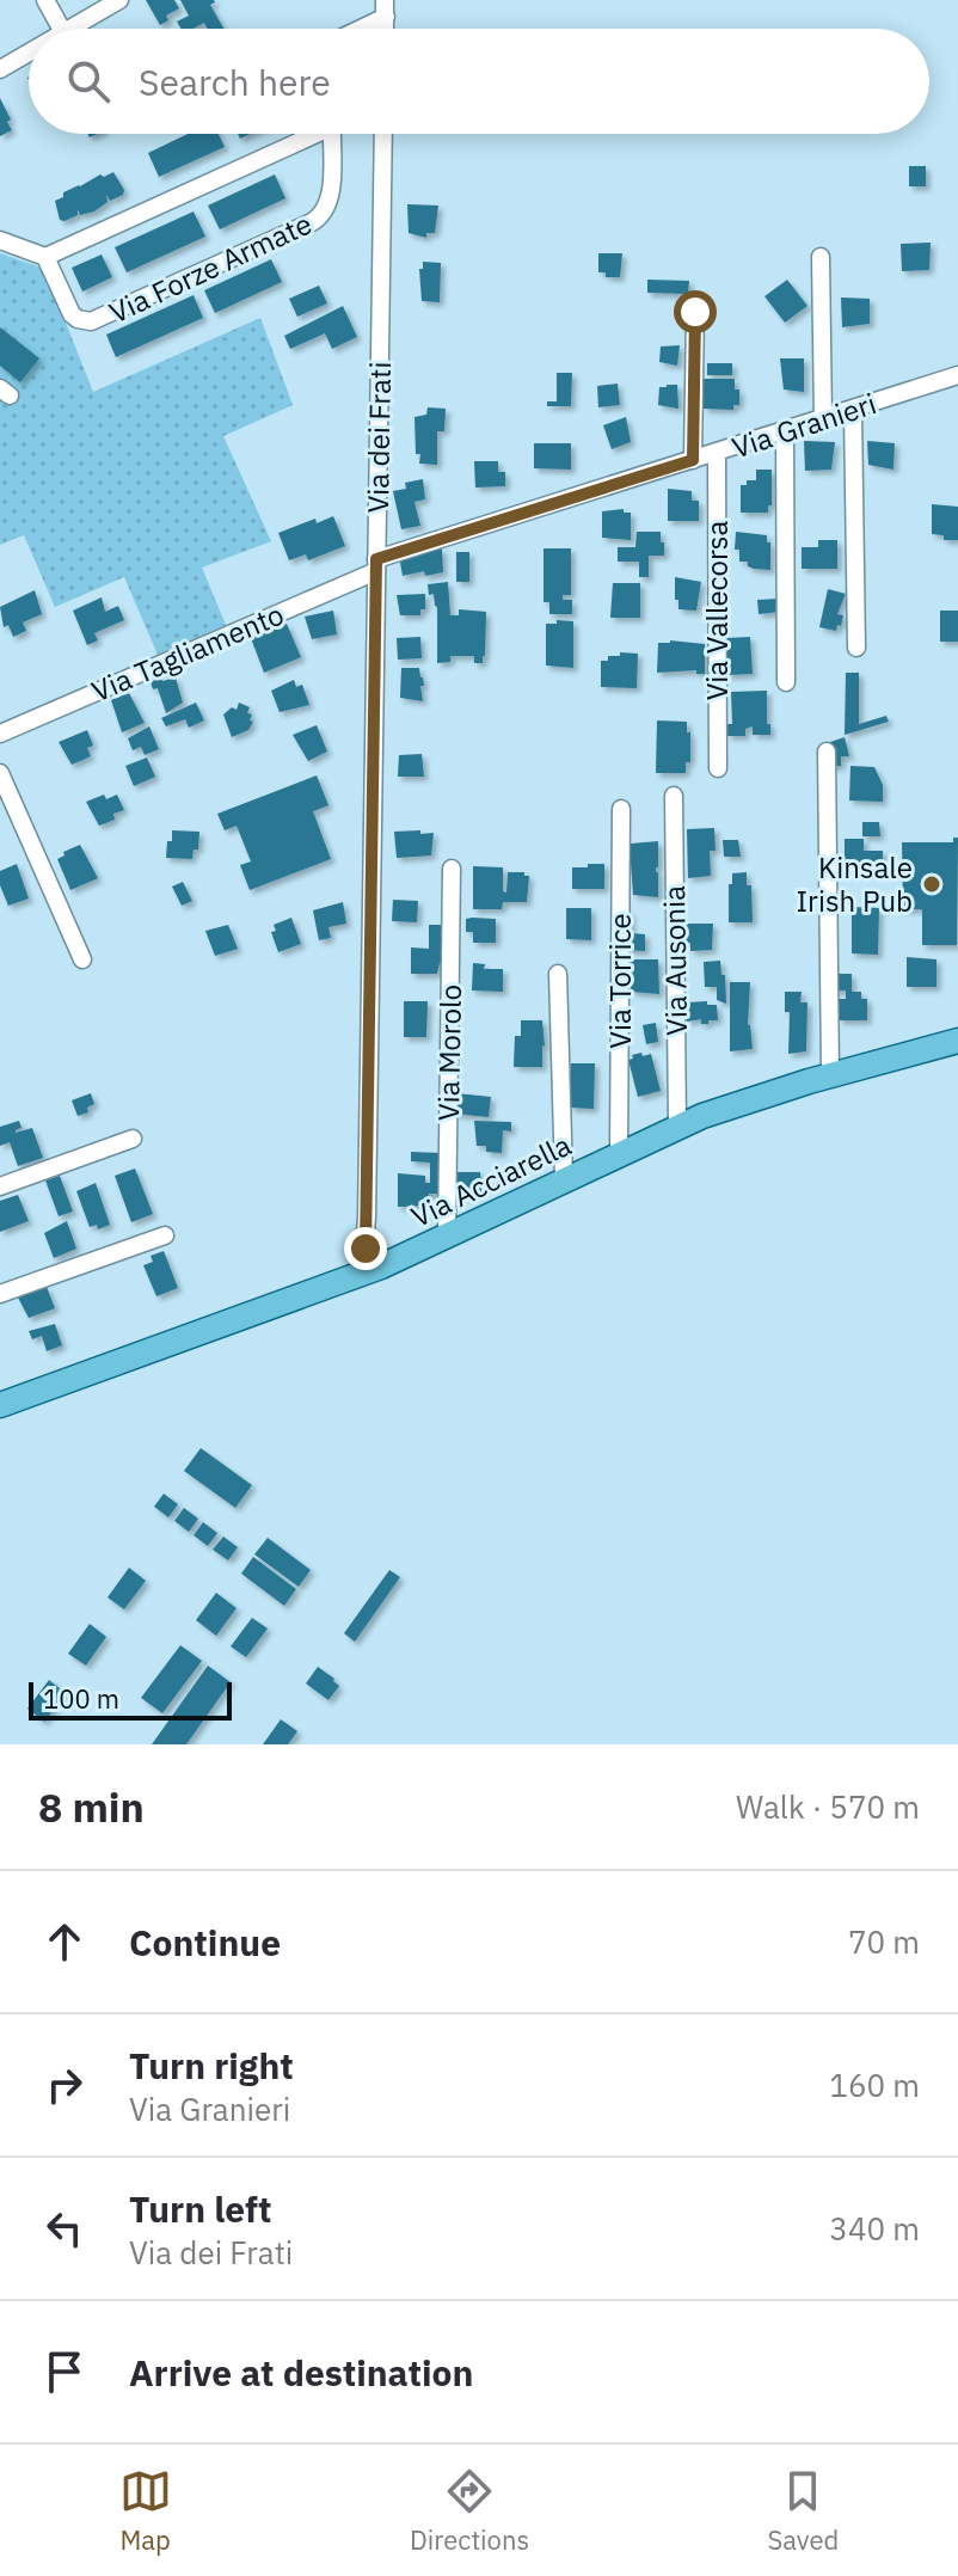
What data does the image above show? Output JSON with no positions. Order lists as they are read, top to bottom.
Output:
{
  "streets": {
    "main road": ["Via Acciarella"],
    "street": [
      "Via Forze Armate",
      "Via Granieri",
      "Via dei Frati",
      "Via Vallecorsa",
      "Via Tagliamento",
      "Via Ausonia",
      "Via Torrice",
      "Via Morolo"
    ]
  },
  "crossings": [
    ["Via Granieri", "Via dei Frati"],
    ["Via Granieri", "Via Vallecorsa"],
    ["Via Granieri", "Via Tagliamento"],
    ["Via dei Frati", "Via Tagliamento"],
    ["Via dei Frati", "Via Acciarella"],
    ["Via Ausonia", "Via Acciarella"],
    ["Via Torrice", "Via Acciarella"],
    ["Via Morolo", "Via Acciarella"]
  ],
  "places": ["Kinsale Irish Pub"],
  "scale_bar": "100 m",
  "page": {
    "search": "Search here",
    "scale": "100 m",
    "heading": ["8 min", "Walk · 570 m"],
    "list": [
      ["Continue", "70 m"],
      ["Turn right", "Via Granieri", "160 m"],
      ["Turn left", "Via dei Frati", "340 m"],
      "Arrive at destination"
    ],
    "nav": ["Map", "Directions", "Saved"]
  }
}
